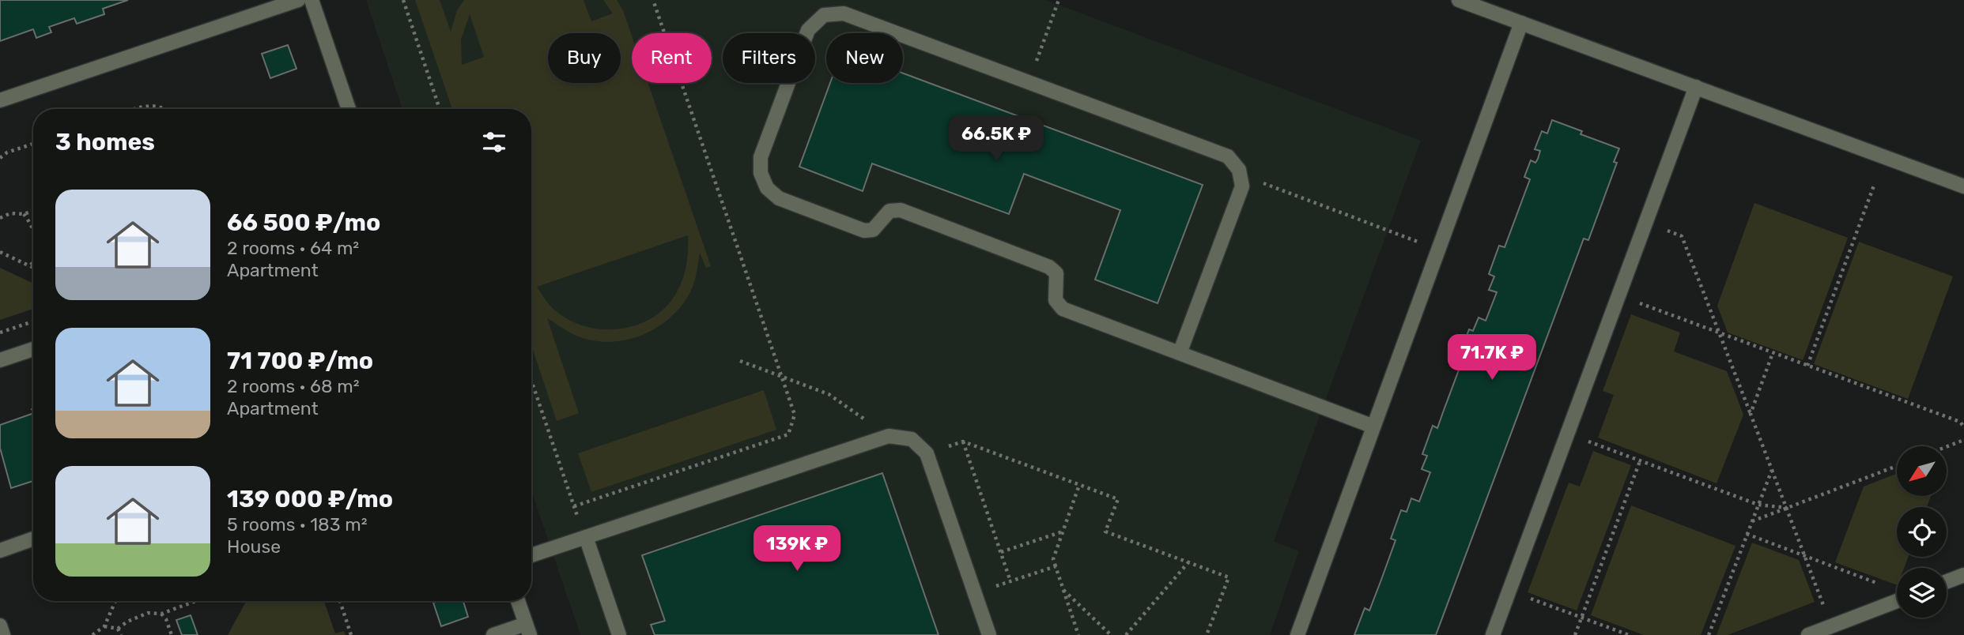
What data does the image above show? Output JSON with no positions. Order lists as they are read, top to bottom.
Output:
{
  "north": "bottom left",
  "page": {
    "chip": [
      "Buy",
      "Rent",
      "Filters",
      "New"
    ],
    "heading": "3 homes",
    "price": ["66.5K ₽", "71.7K ₽", "139K ₽"],
    "list": [
      {
        "name": "66 500 ₽/mo",
        "note": "2 rooms · 64 m² · Apartment"
      },
      {
        "name": "71 700 ₽/mo",
        "note": "2 rooms · 68 m² · Apartment"
      },
      {
        "name": "139 000 ₽/mo",
        "note": "5 rooms · 183 m² · House"
      }
    ]
  }
}
